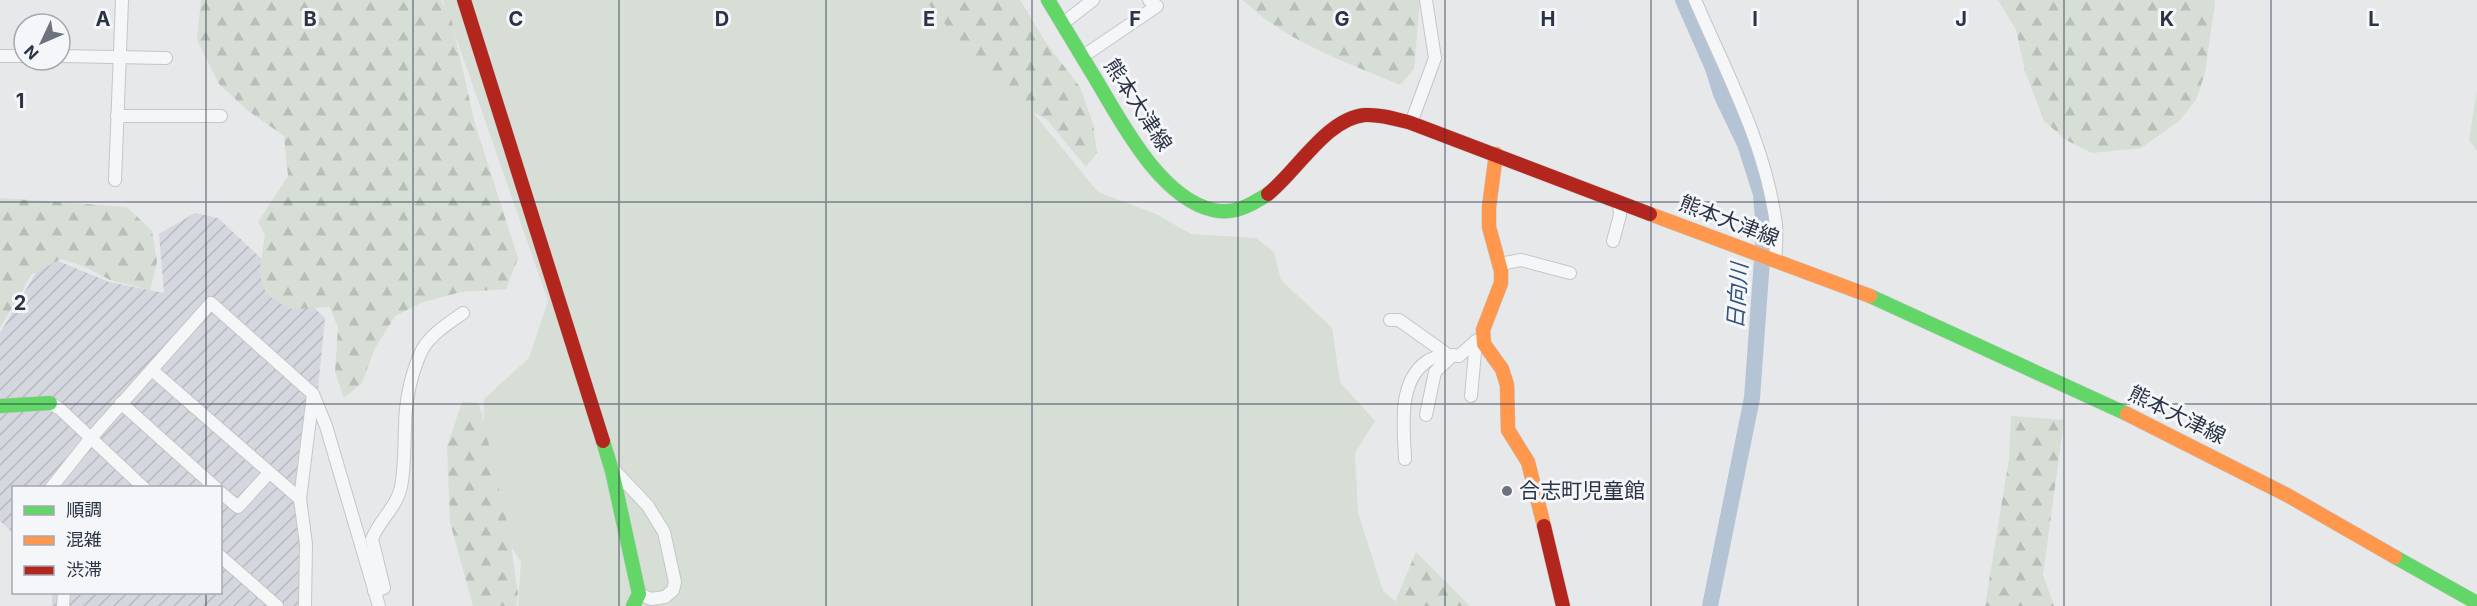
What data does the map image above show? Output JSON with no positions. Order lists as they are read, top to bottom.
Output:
{
  "streets": {
    "main road": ["熊本大津線"]
  },
  "water": ["日向川"],
  "places": ["合志町児童館"],
  "legend": ["順調", "混雑", "渋滞"],
  "north": "bottom left",
  "grid": {
    "columns": [
      "A",
      "B",
      "C",
      "D",
      "E",
      "F",
      "G",
      "H",
      "I",
      "J",
      "K",
      "L"
    ],
    "rows": ["1", "2"]
  }
}
